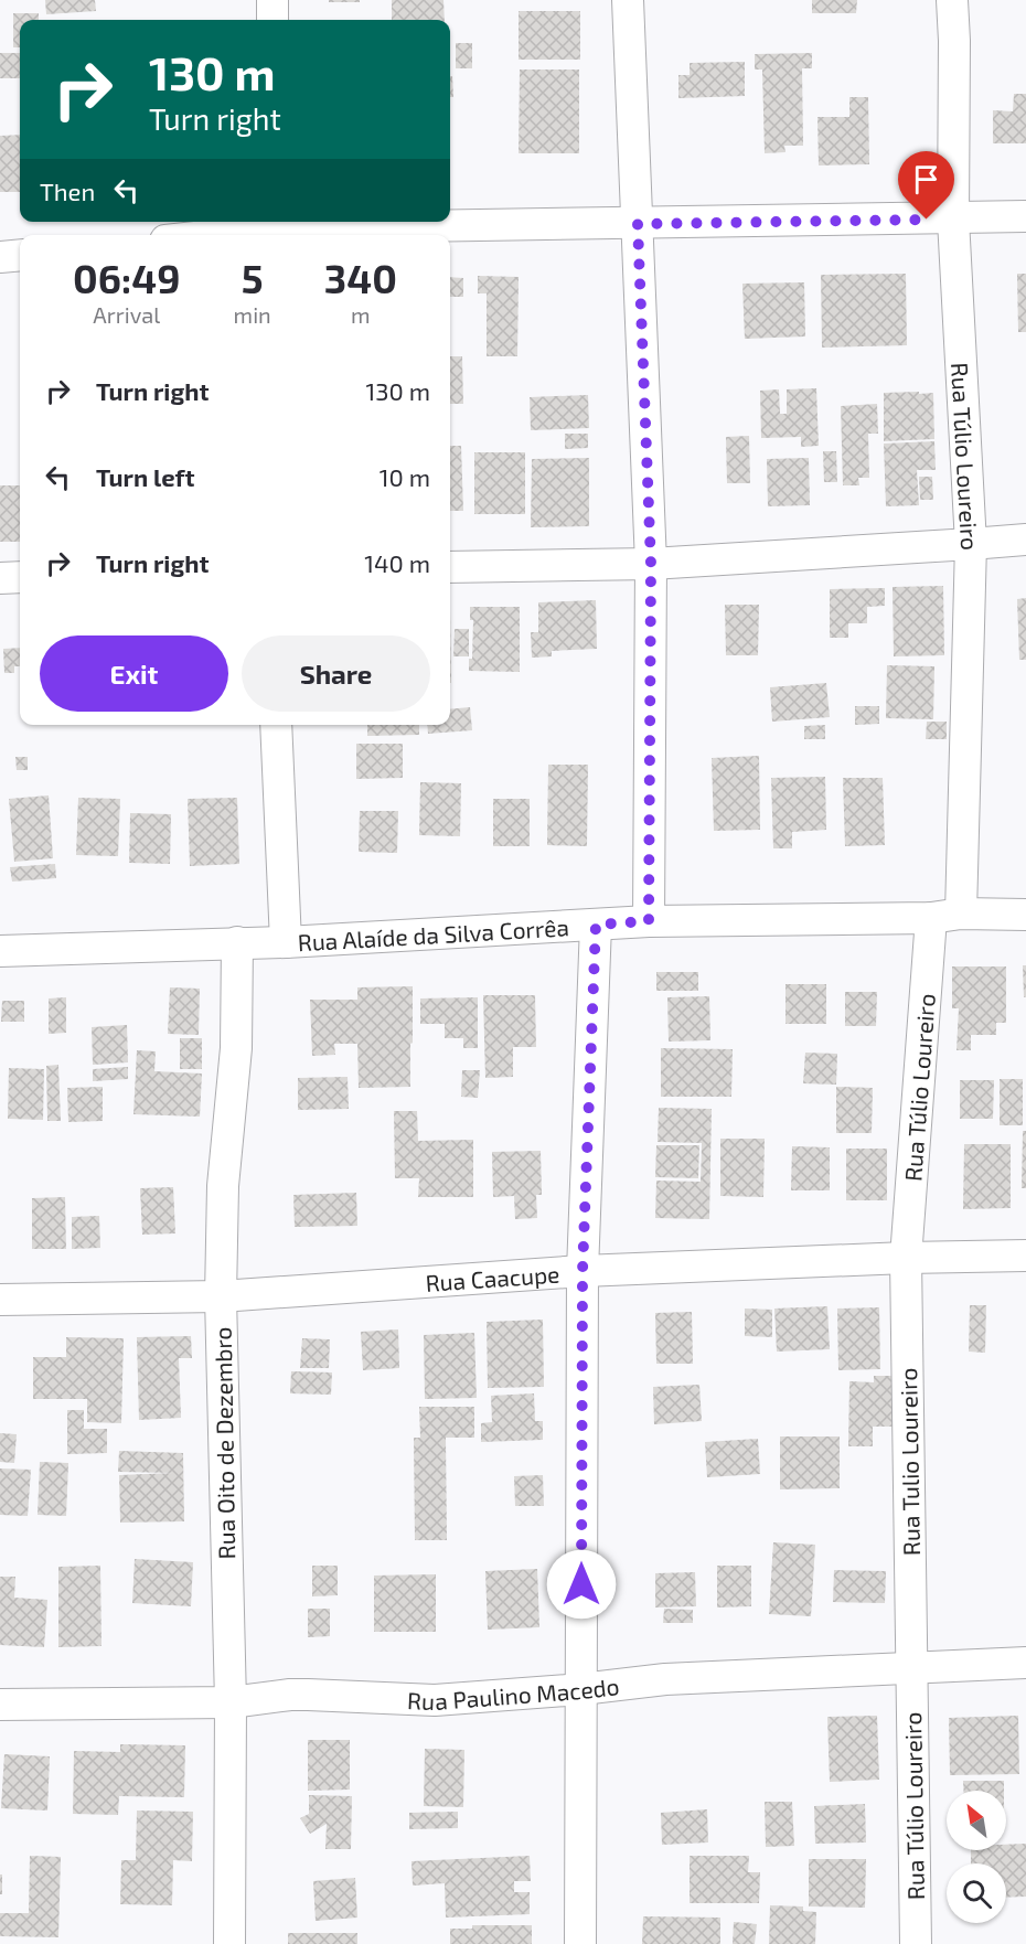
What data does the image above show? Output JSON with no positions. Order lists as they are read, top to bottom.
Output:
{
  "streets": {
    "street": [
      "Rua Túlio Loureiro",
      "Rua Alaíde da Silva Corrêa",
      "Rua Caacupe",
      "Rua Oito de Dezembro",
      "Rua Tulio Loureiro",
      "Rua Paulino Macedo"
    ]
  },
  "crossings": [
    ["Rua Túlio Loureiro", "Rua Alaíde da Silva Corrêa"],
    ["Rua Túlio Loureiro", "Rua Caacupe"],
    ["Rua Túlio Loureiro", "Rua Tulio Loureiro"],
    ["Rua Túlio Loureiro", "Rua Paulino Macedo"],
    ["Rua Alaíde da Silva Corrêa", "Rua Oito de Dezembro"],
    ["Rua Caacupe", "Rua Oito de Dezembro"],
    ["Rua Caacupe", "Rua Tulio Loureiro"],
    ["Rua Oito de Dezembro", "Rua Paulino Macedo"],
    ["Rua Tulio Loureiro", "Rua Paulino Macedo"]
  ],
  "north": "top left",
  "page": {
    "turn": ["130 m", "Turn right"],
    "then": "Then",
    "eta": [
      "06:49",
      "Arrival",
      "5",
      "min",
      "340",
      "m"
    ],
    "list": [
      {
        "name": "Turn right",
        "value": "130 m"
      },
      {
        "name": "Turn left",
        "value": "10 m"
      },
      {
        "name": "Turn right",
        "value": "140 m"
      }
    ],
    "buttons": ["Exit", "Share"]
  }
}
